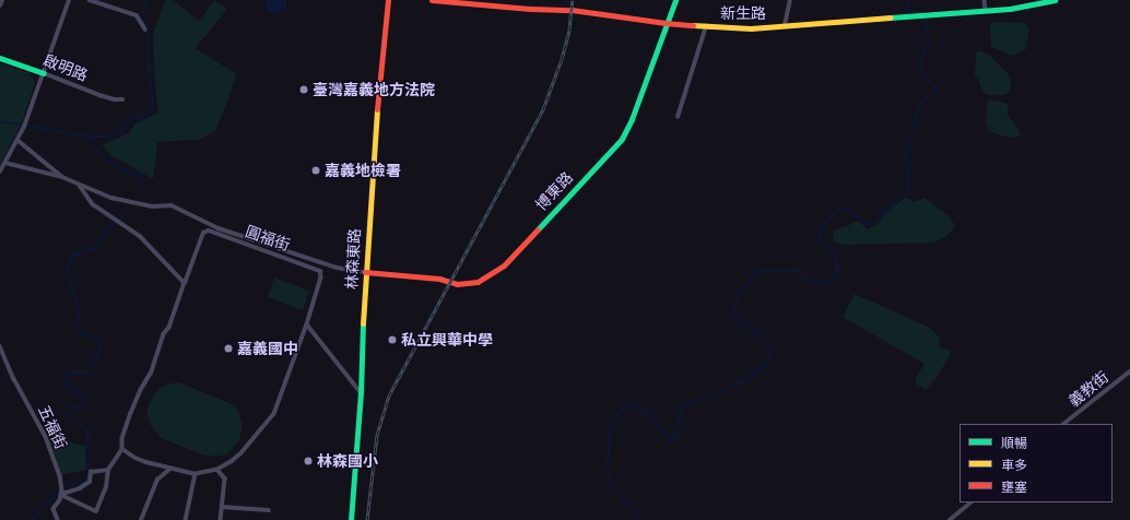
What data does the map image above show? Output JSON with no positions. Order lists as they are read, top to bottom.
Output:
{
  "streets": {
    "street": [
      "新生路",
      "啟明路",
      "博東路",
      "圓福街",
      "林森東路",
      "義教街",
      "五福街"
    ]
  },
  "crossings": [
    ["新生路", "博東路"],
    ["博東路", "圓福街"],
    ["博東路", "林森東路"],
    ["圓福街", "林森東路"]
  ],
  "places": [
    "臺灣嘉義地方法院",
    "嘉義地檢署",
    "私立興華中學",
    "嘉義國中",
    "林森國小"
  ],
  "legend": ["順暢", "車多", "壅塞"]
}
